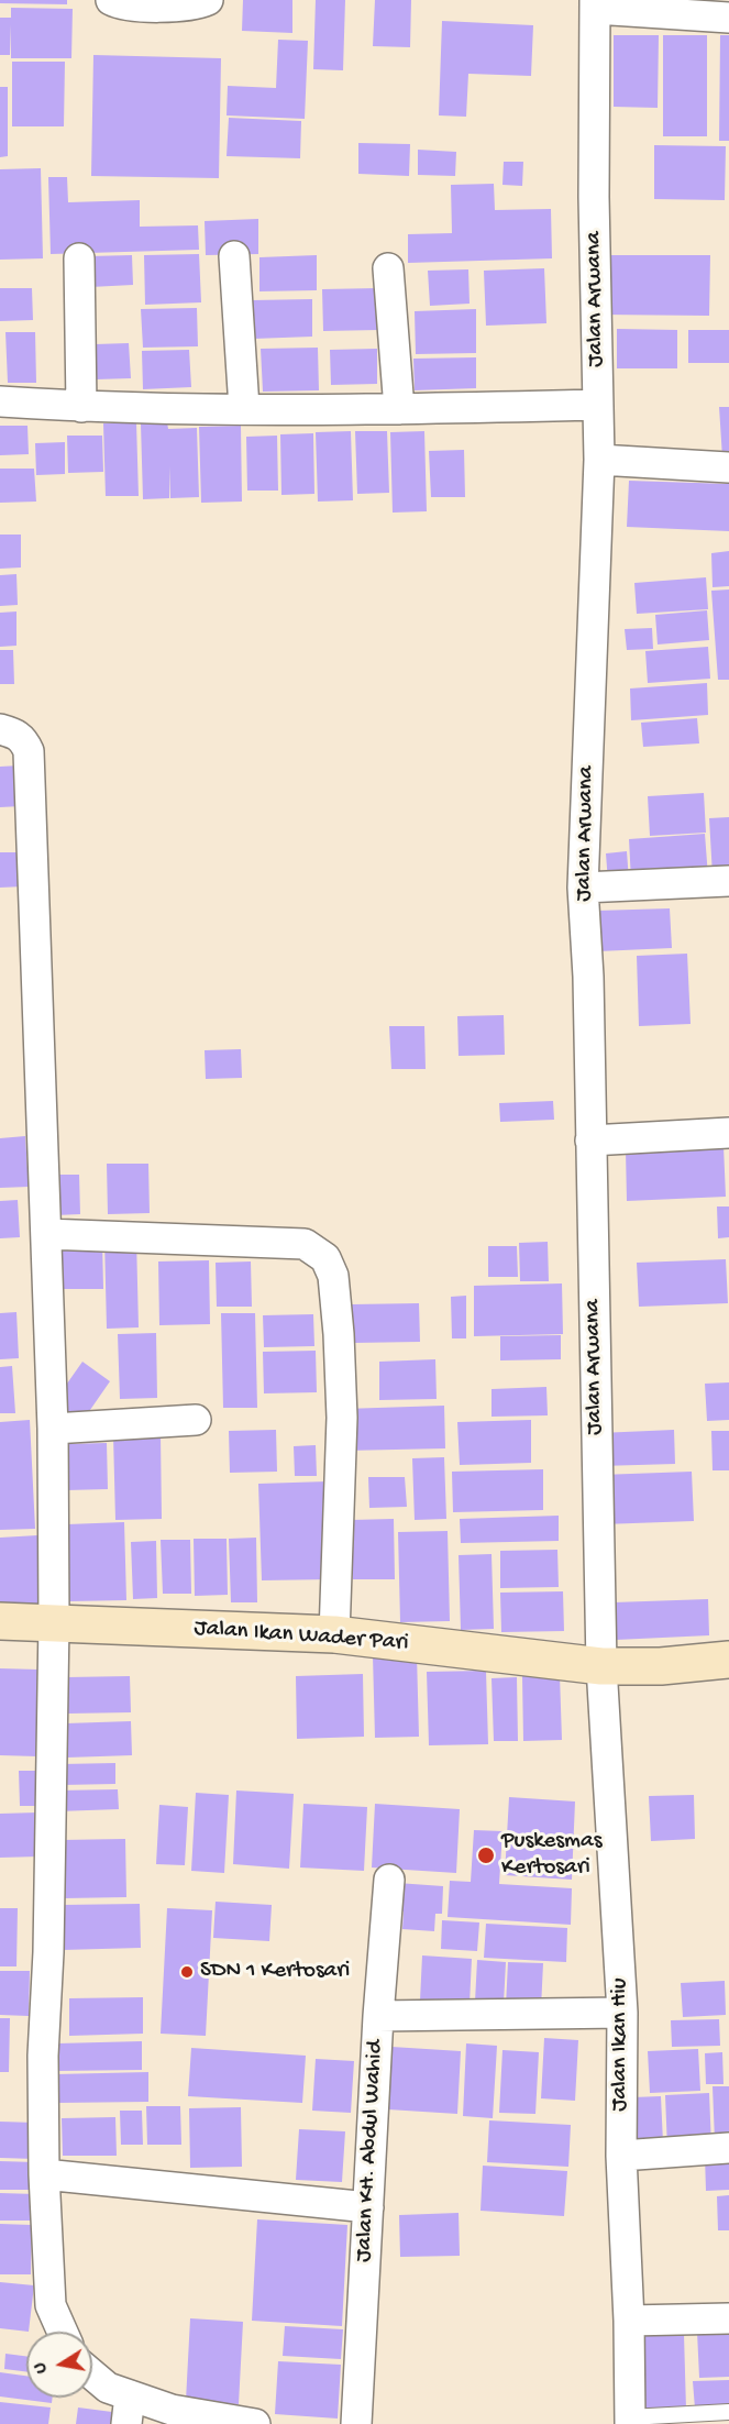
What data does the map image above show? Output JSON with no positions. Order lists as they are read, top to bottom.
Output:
{
  "streets": {
    "street": [
      "Jalan Arwana",
      "Jalan Ikan Wader Pari",
      "Jalan Ikan Hiu",
      "Jalan KH. Abdul Wahid"
    ]
  },
  "crossings": [
    ["Jalan Arwana", "Jalan Ikan Wader Pari"],
    ["Jalan Arwana", "Jalan Ikan Hiu"],
    ["Jalan Ikan Wader Pari", "Jalan Ikan Hiu"]
  ],
  "places": ["Puskesmas Kertosari", "SDN 1 Kertosari"],
  "north": "left"
}
